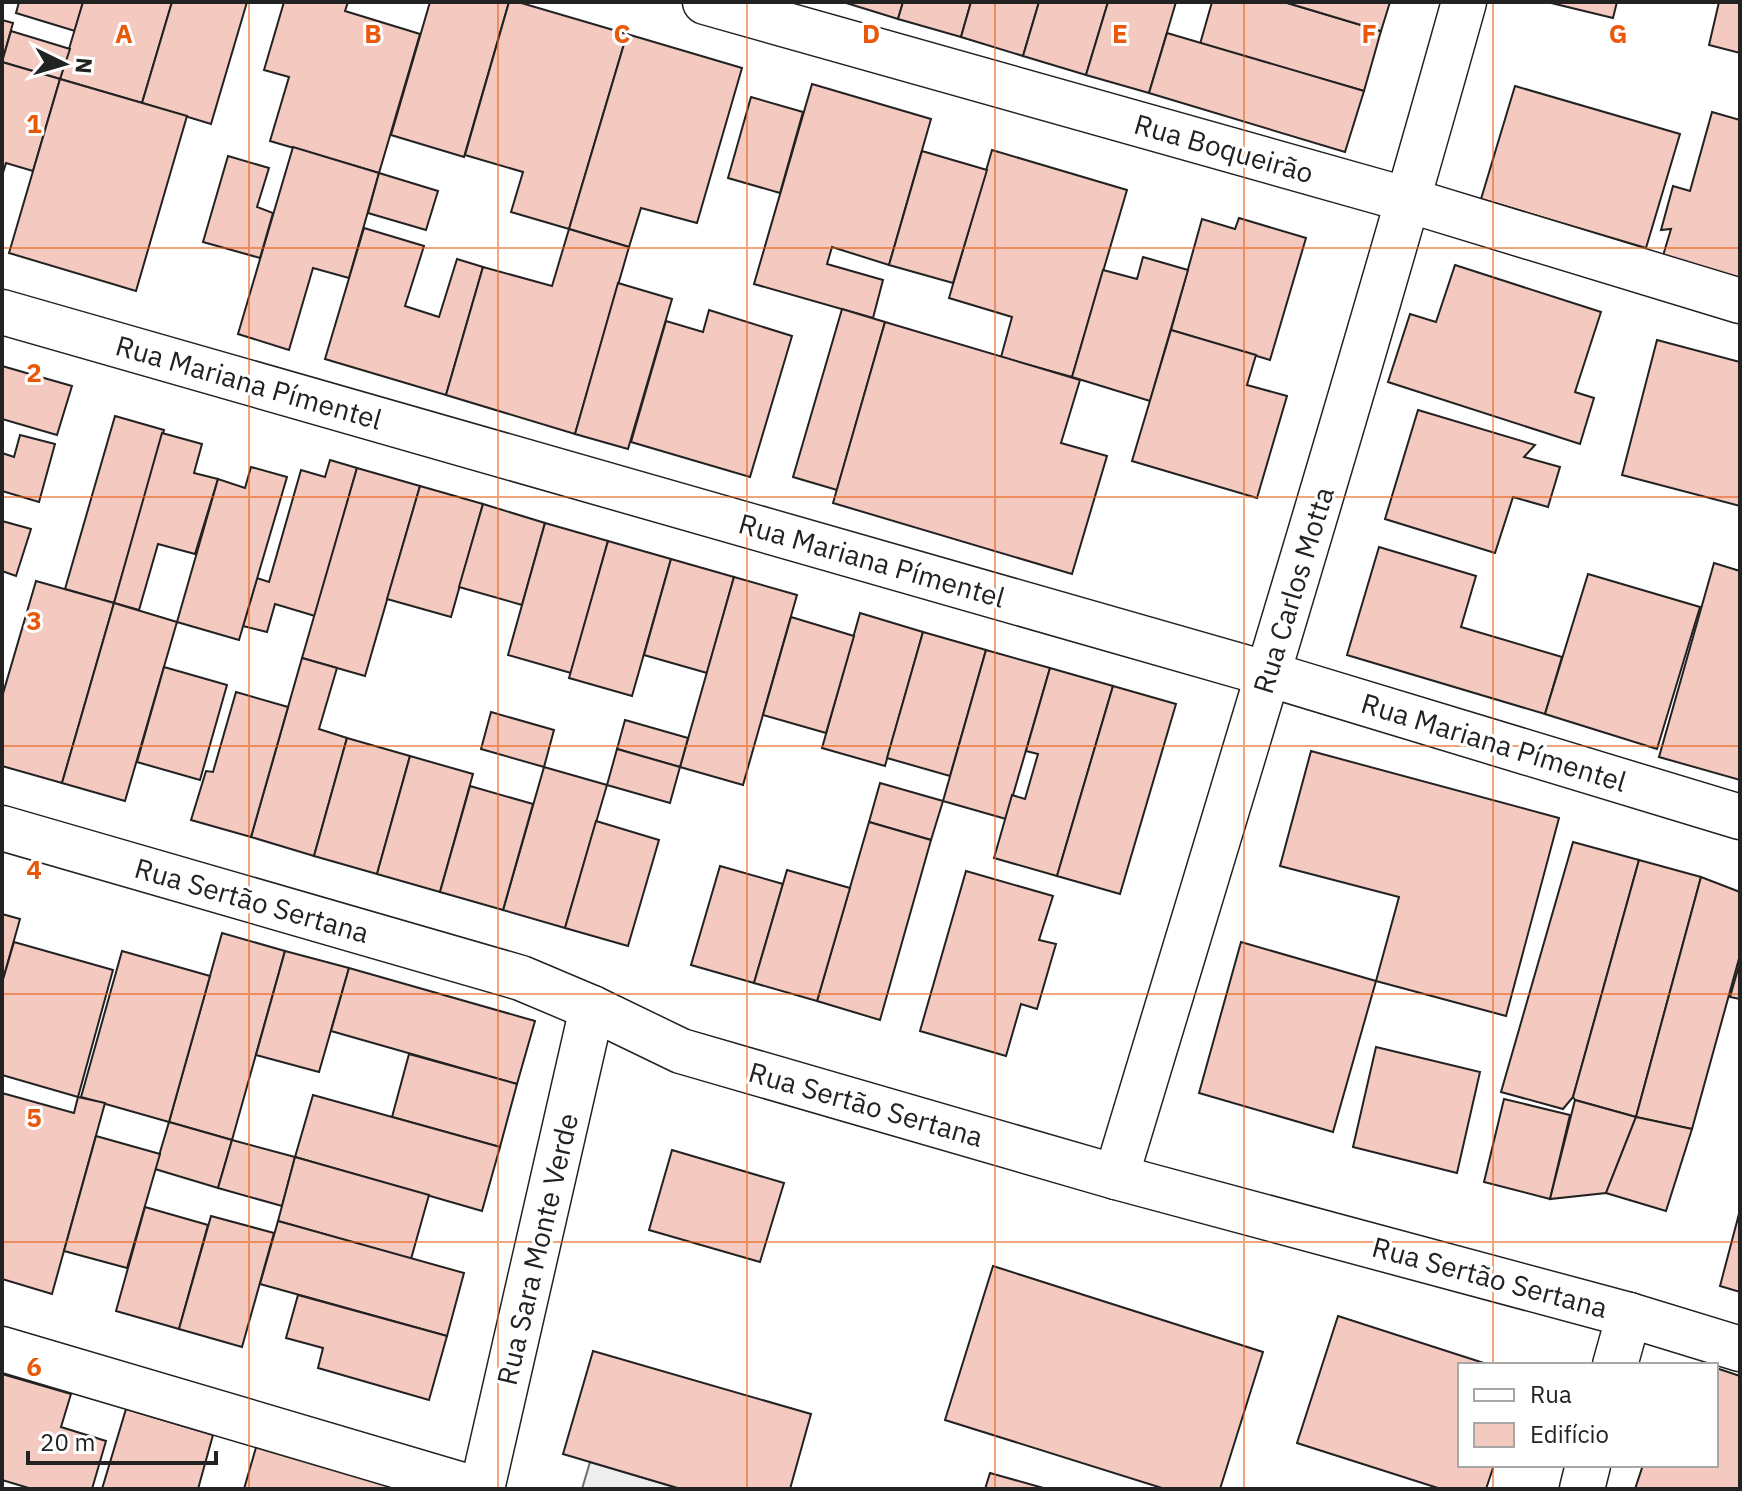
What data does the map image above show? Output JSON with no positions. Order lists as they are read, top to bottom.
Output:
{
  "streets": {
    "street": [
      "Rua Boqueirão",
      "Rua Mariana Pímentel",
      "Rua Carlos Motta",
      "Rua Sertão Sertana",
      "Rua Sara Monte Verde"
    ]
  },
  "crossings": [
    ["Rua Boqueirão", "Rua Carlos Motta"],
    ["Rua Mariana Pímentel", "Rua Carlos Motta"],
    ["Rua Carlos Motta", "Rua Sertão Sertana"],
    ["Rua Sertão Sertana", "Rua Sara Monte Verde"]
  ],
  "legend": ["Rua", "Edifício"],
  "scale_bar": "20 m",
  "north": "right",
  "grid": {
    "columns": [
      "A",
      "B",
      "C",
      "D",
      "E",
      "F",
      "G"
    ],
    "rows": [
      "1",
      "2",
      "3",
      "4",
      "5",
      "6"
    ]
  }
}
